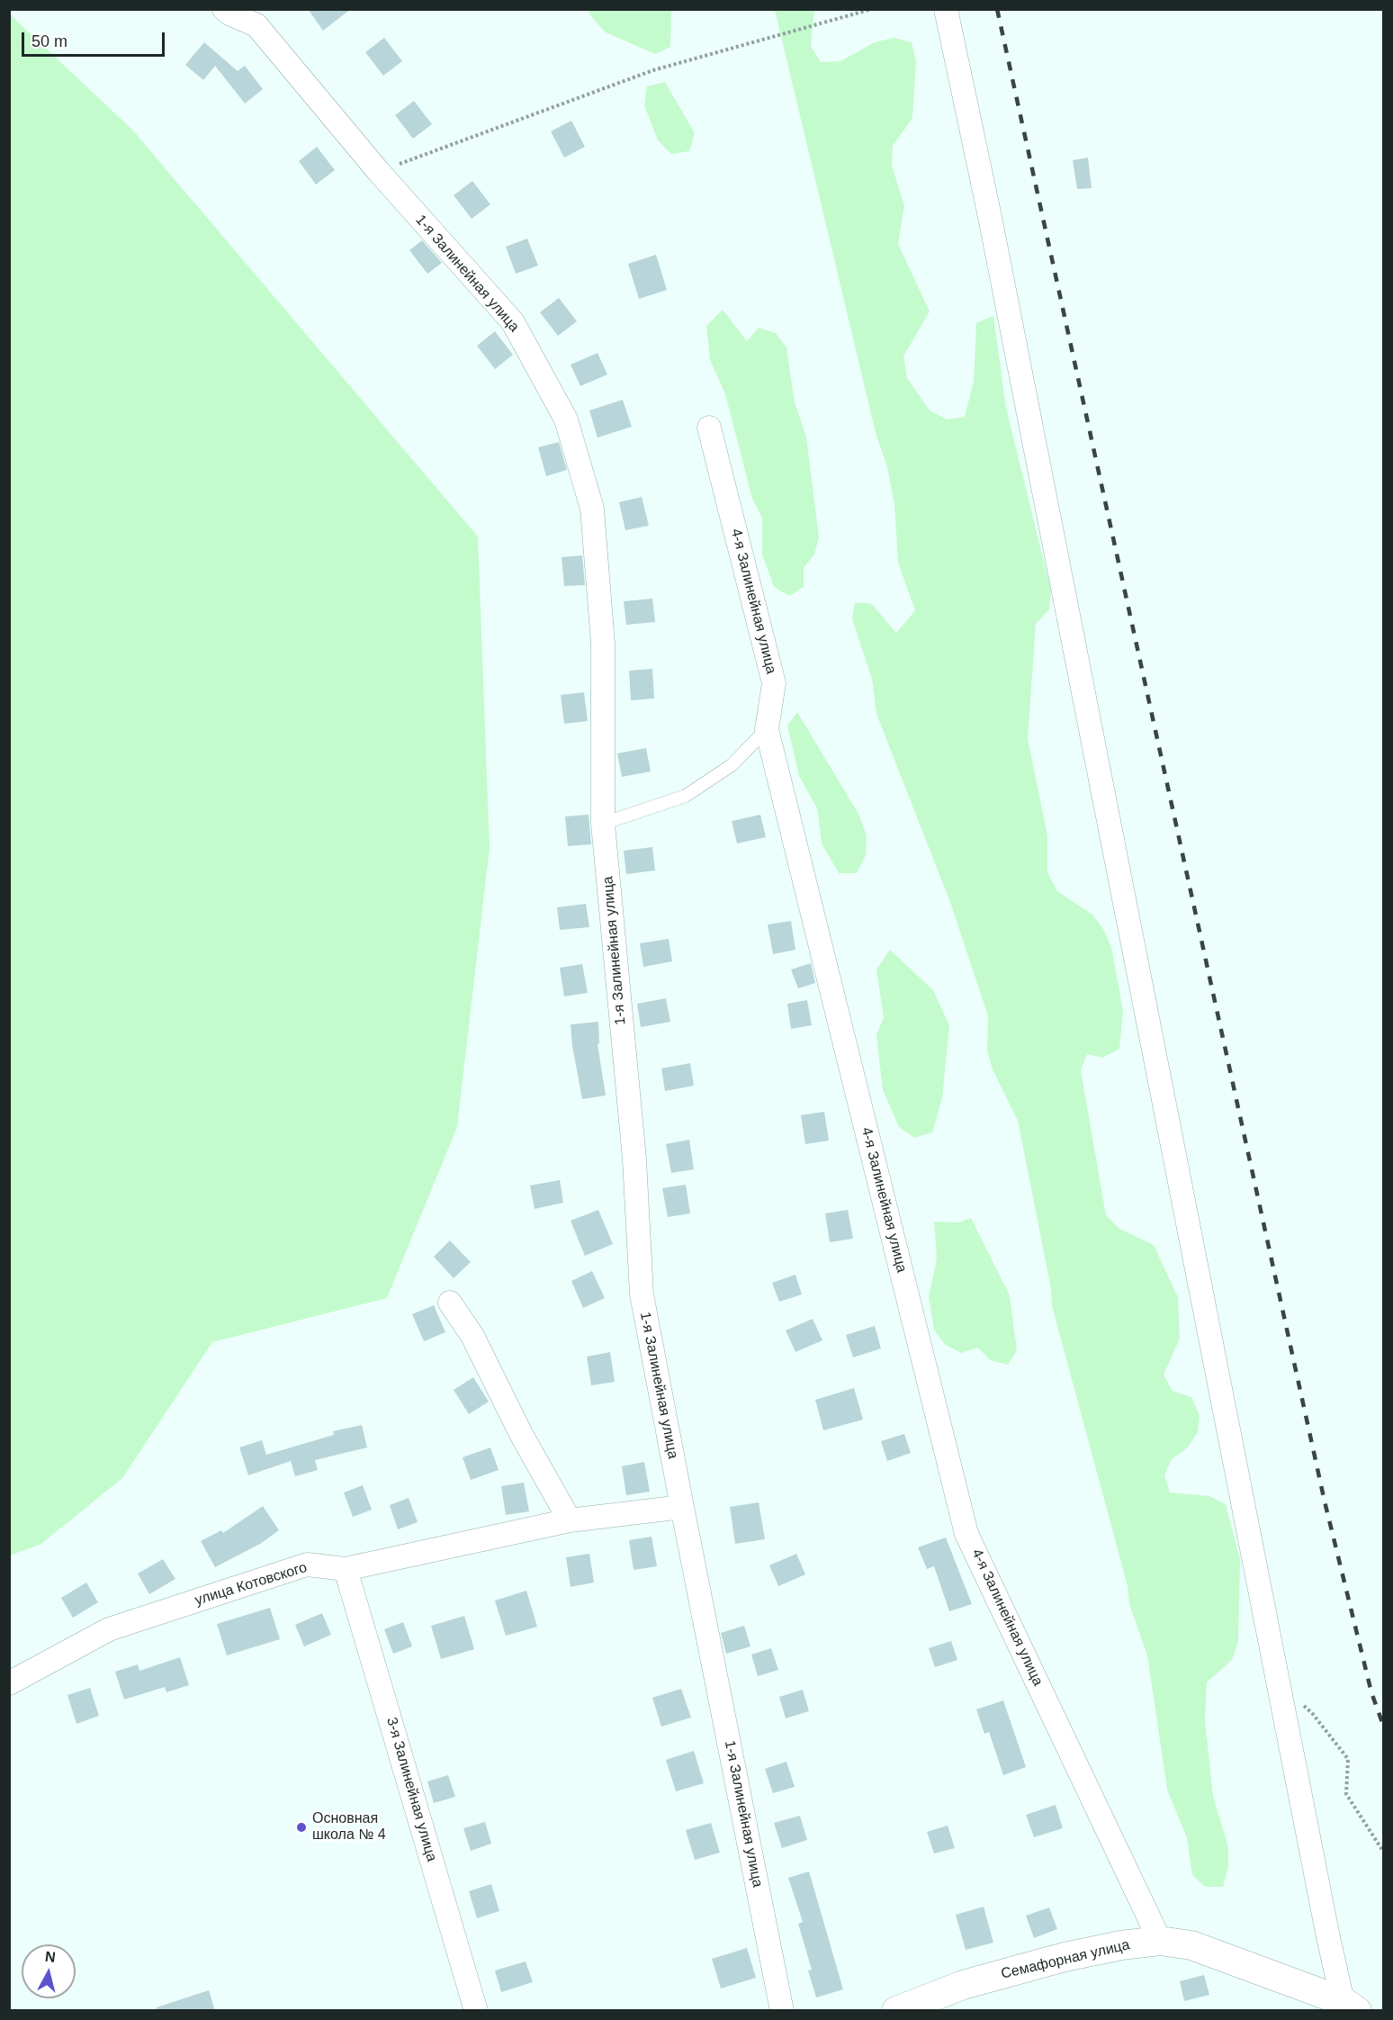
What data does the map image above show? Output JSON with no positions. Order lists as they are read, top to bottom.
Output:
{
  "streets": {
    "street": [
      "1-я Залинейная улица",
      "4-я Залинейная улица",
      "улица Котовского",
      "3-я Залинейная улица",
      "Семафорная улица"
    ]
  },
  "crossings": [
    ["1-я Залинейная улица", "улица Котовского"],
    ["4-я Залинейная улица", "Семафорная улица"],
    ["улица Котовского", "3-я Залинейная улица"]
  ],
  "places": ["Основная школа № 4"],
  "scale_bar": "50 m",
  "north": "top"
}
